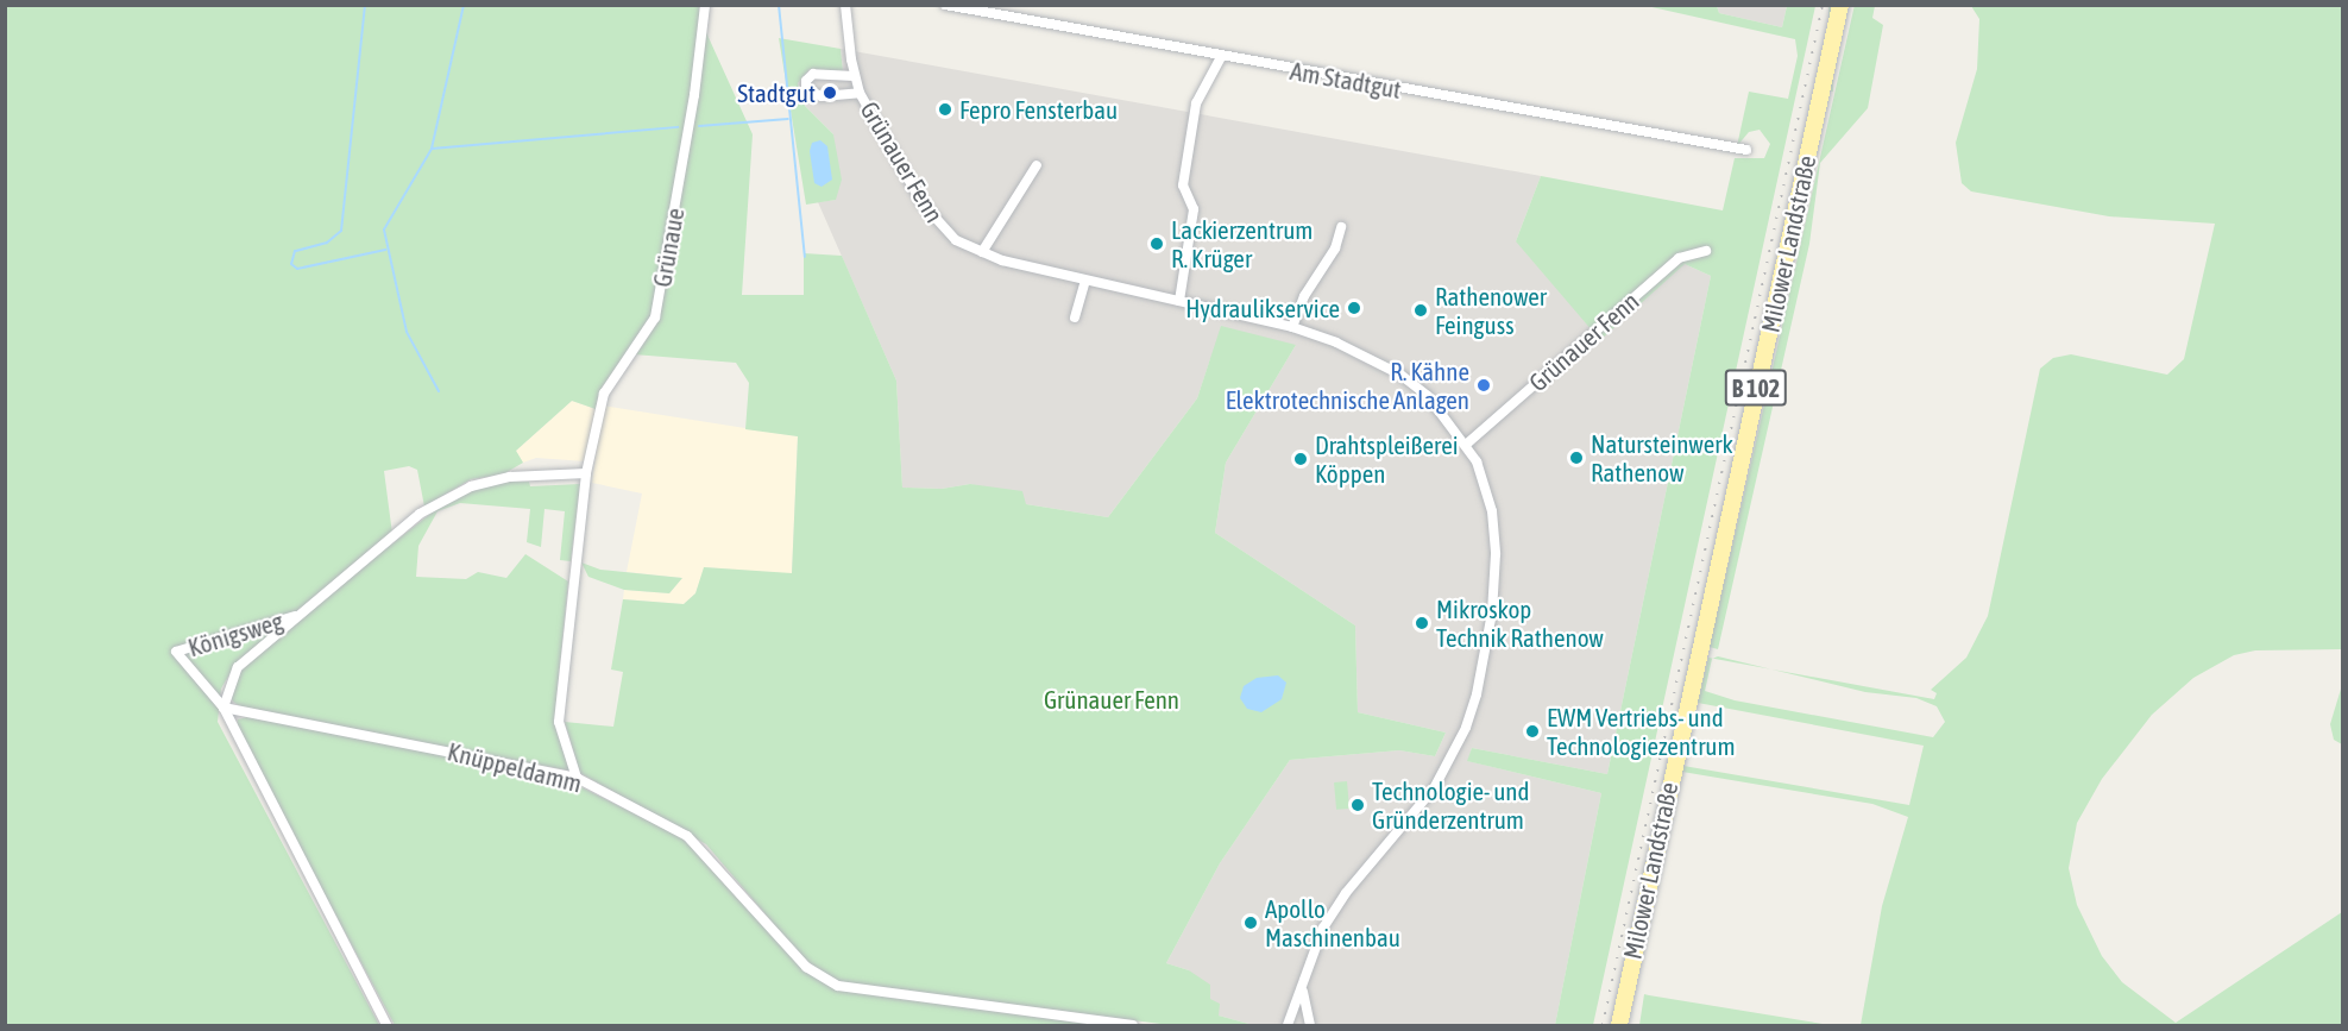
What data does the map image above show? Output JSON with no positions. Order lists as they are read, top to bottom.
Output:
{
  "streets": {
    "main road": ["Milower Landstraße", "B 102"],
    "street": [
      "Am Stadtgut",
      "Grünauer Fenn",
      "Grünaue",
      "Königsweg",
      "Knüppeldamm"
    ]
  },
  "crossings": [
    ["Grünaue", "Knüppeldamm"],
    ["Königsweg", "Knüppeldamm"]
  ],
  "parks": ["Grünauer Fenn"],
  "places": [
    "Stadtgut",
    "Fepro Fensterbau",
    "Lackierzentrum R. Krüger",
    "Hydraulikservice",
    "Rathenower Feinguss",
    "R. Kähne Elektrotechnische Anlagen",
    "Natursteinwerk Rathenow",
    "Drahtspleißerei Köppen",
    "Mikroskop Technik Rathenow",
    "EWM Vertriebs- und Technologiezentrum",
    "Technologie- und Gründerzentrum",
    "Apollo Maschinenbau"
  ]
}
